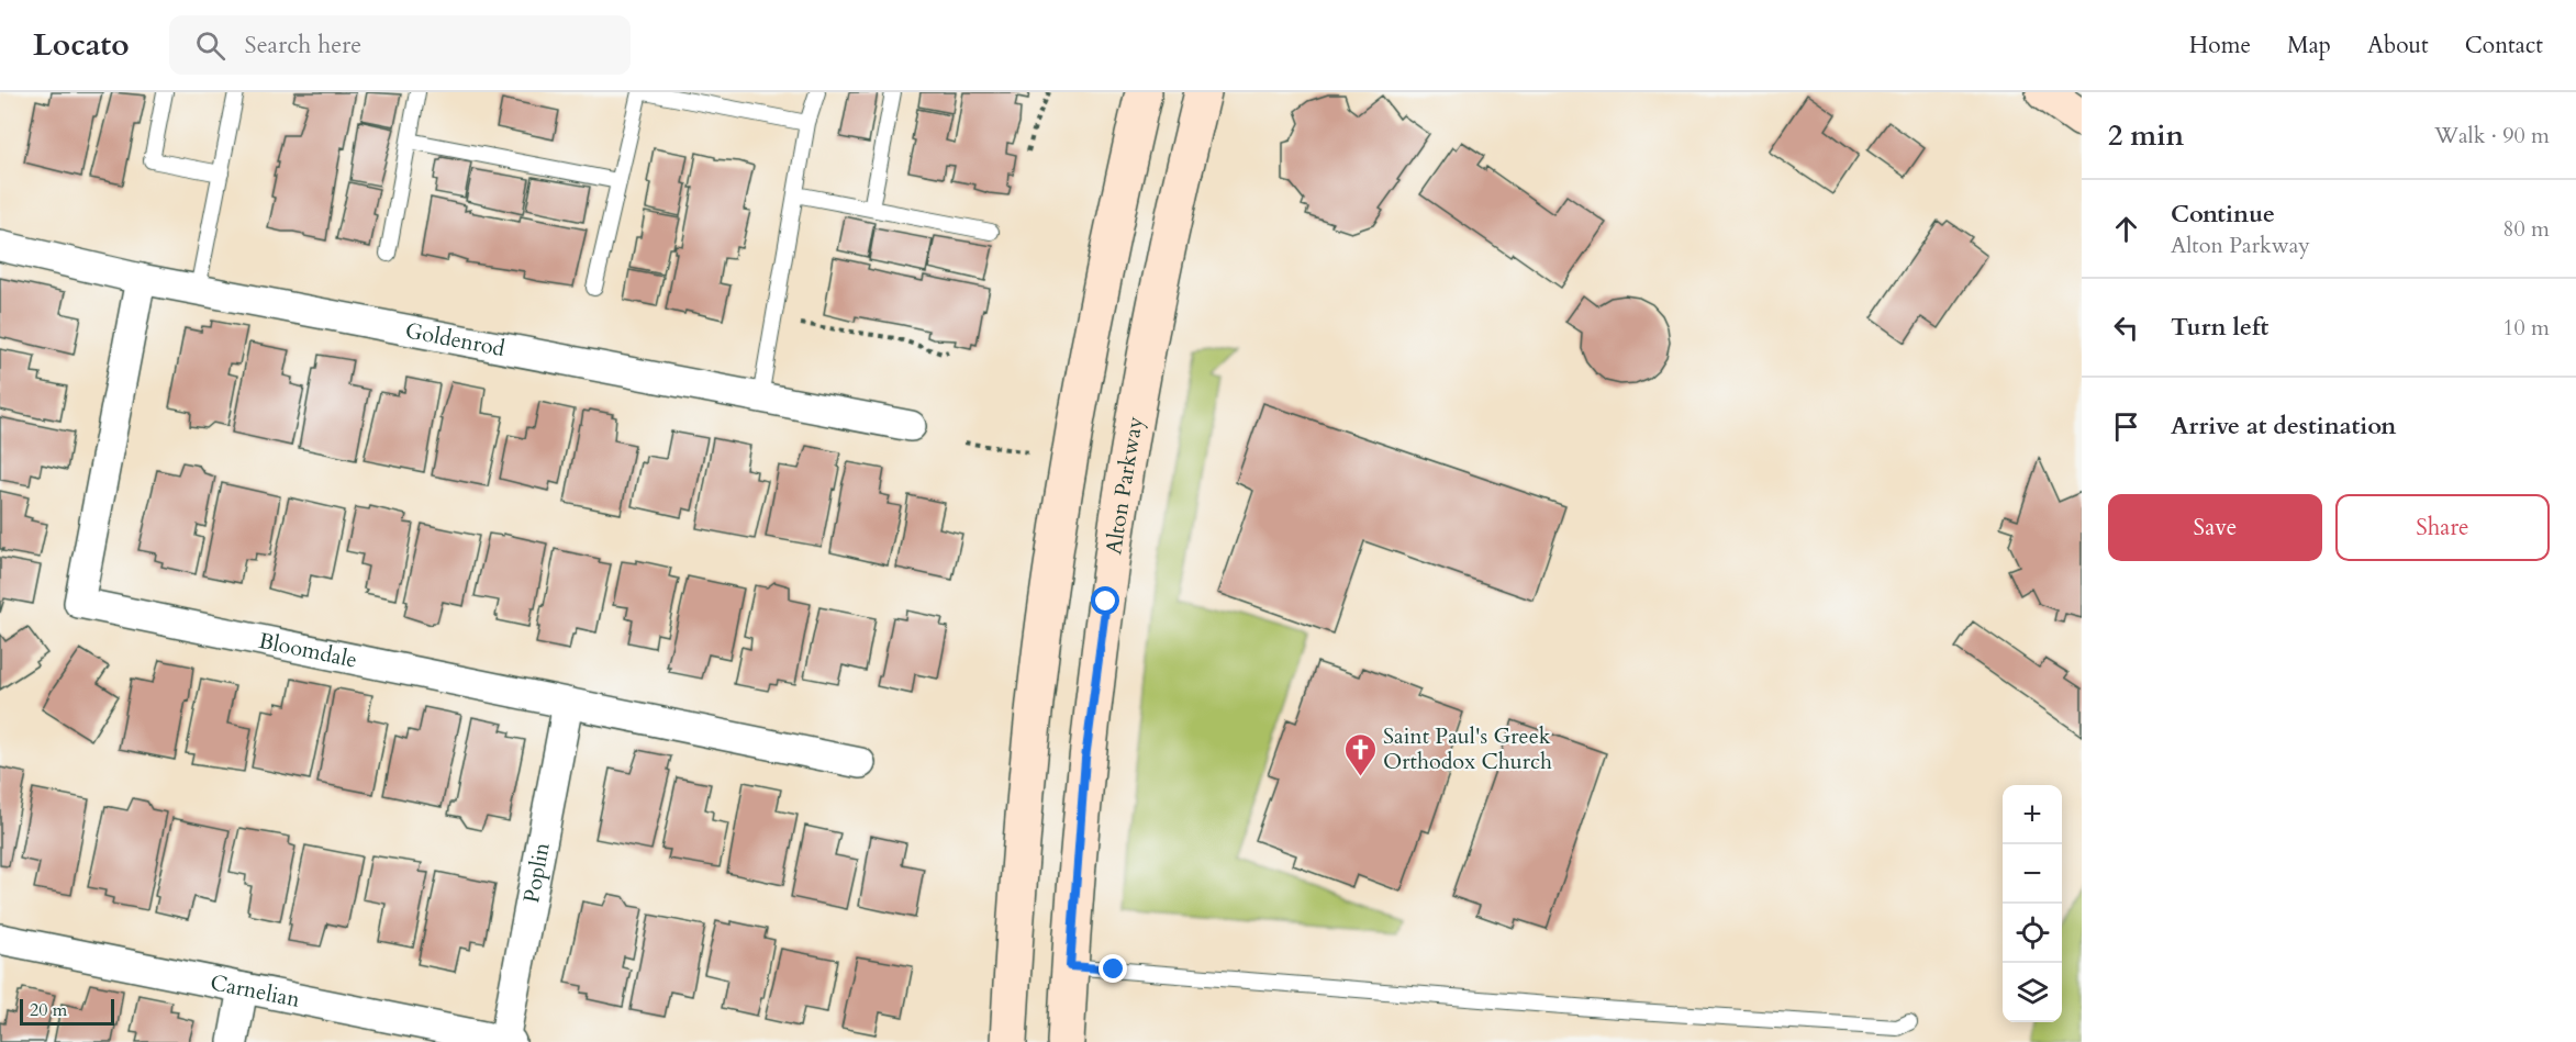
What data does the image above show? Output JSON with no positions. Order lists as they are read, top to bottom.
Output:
{
  "streets": {
    "main road": ["Alton Parkway"],
    "street": [
      "Goldenrod",
      "Bloomdale",
      "Poplin",
      "Carnelian"
    ]
  },
  "crossings": [
    ["Goldenrod", "Bloomdale"],
    ["Bloomdale", "Poplin"],
    ["Poplin", "Carnelian"]
  ],
  "places": {
    "church": ["Saint Paul's Greek Orthodox Church"]
  },
  "scale_bar": "20 m",
  "page": {
    "header": "Locato",
    "search": "Search here",
    "nav": [
      "Home",
      "Map",
      "About",
      "Contact"
    ],
    "heading": ["2 min", "Walk · 90 m"],
    "list": [
      ["Continue", "Alton Parkway", "80 m"],
      ["Turn left", "10 m"],
      "Arrive at destination"
    ],
    "buttons": ["Save", "Share"],
    "map_buttons": ["+", "−"],
    "scale": "20 m"
  }
}
